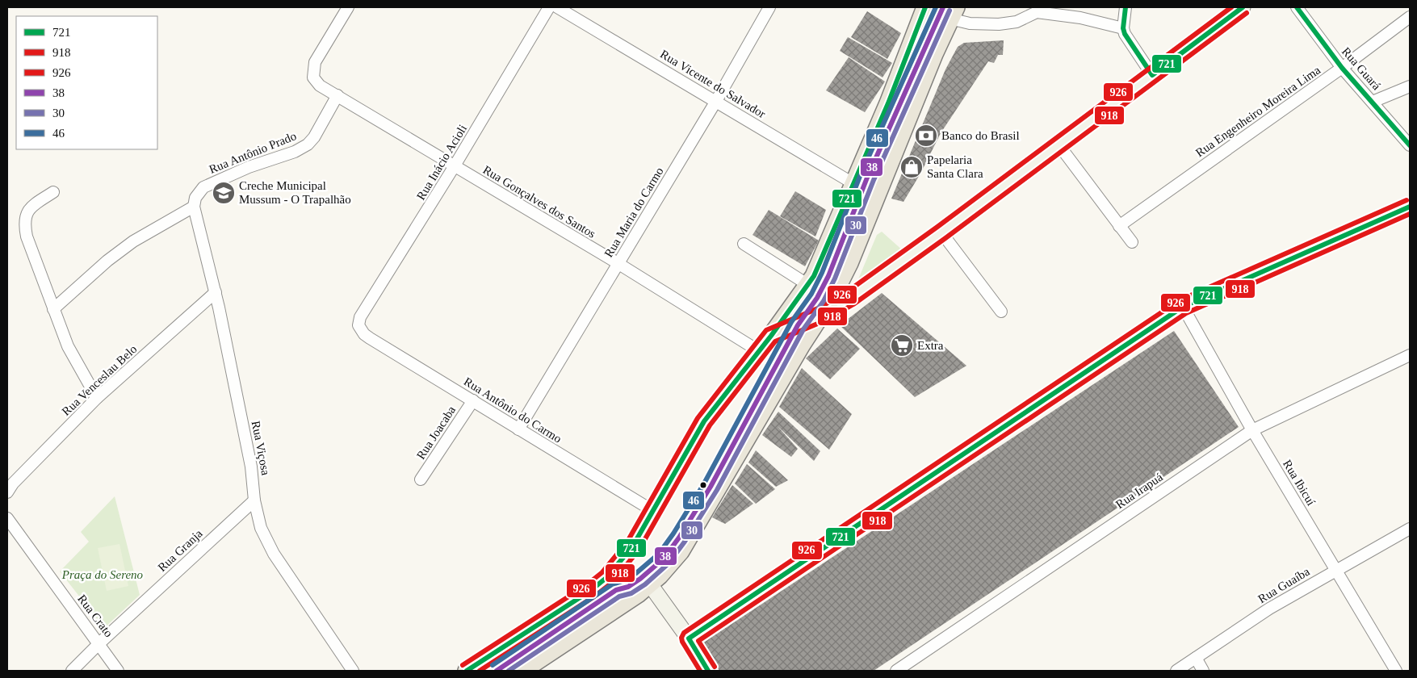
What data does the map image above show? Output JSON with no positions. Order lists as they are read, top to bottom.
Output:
{
  "streets": {
    "street": [
      "Rua Guará",
      "Rua Vicente do Salvador",
      "Rua Engenheiro Moreira Lima",
      "Rua Antônio Prado",
      "Rua Inácio Acioli",
      "Rua Gonçalves dos Santos",
      "Rua Maria do Carmo",
      "Rua Venceslau Belo",
      "Rua Antônio do Carmo",
      "Rua Joacaba",
      "Rua Viçosa",
      "Rua Ibicuí",
      "Rua Irapuá",
      "Rua Granja",
      "Rua Guaíba",
      "Rua Crato"
    ]
  },
  "crossings": [
    ["Rua Guará", "Rua Engenheiro Moreira Lima"],
    ["Rua Vicente do Salvador", "Rua Maria do Carmo"],
    ["Rua Antônio Prado", "Rua Gonçalves dos Santos"],
    ["Rua Antônio Prado", "Rua Viçosa"],
    ["Rua Inácio Acioli", "Rua Gonçalves dos Santos"],
    ["Rua Inácio Acioli", "Rua Antônio do Carmo"],
    ["Rua Gonçalves dos Santos", "Rua Maria do Carmo"],
    ["Rua Maria do Carmo", "Rua Antônio do Carmo"],
    ["Rua Venceslau Belo", "Rua Viçosa"],
    ["Rua Antônio do Carmo", "Rua Joacaba"],
    ["Rua Viçosa", "Rua Granja"],
    ["Rua Ibicuí", "Rua Irapuá"],
    ["Rua Ibicuí", "Rua Guaíba"],
    ["Rua Granja", "Rua Crato"]
  ],
  "parks": ["Praça do Sereno"],
  "places": {
    "bank": ["Banco do Brasil"],
    "shop": ["Papelaria Santa Clara"],
    "school or university": ["Creche Municipal Mussum - O Trapalhão"],
    "supermarket": ["Extra"]
  },
  "lines": [
    "transit line 721",
    "transit line 926",
    "transit line 38",
    "transit line 46",
    "transit line 30",
    "transit line 918"
  ],
  "legend": [
    "721",
    "918",
    "926",
    "38",
    "30",
    "46"
  ]
}
